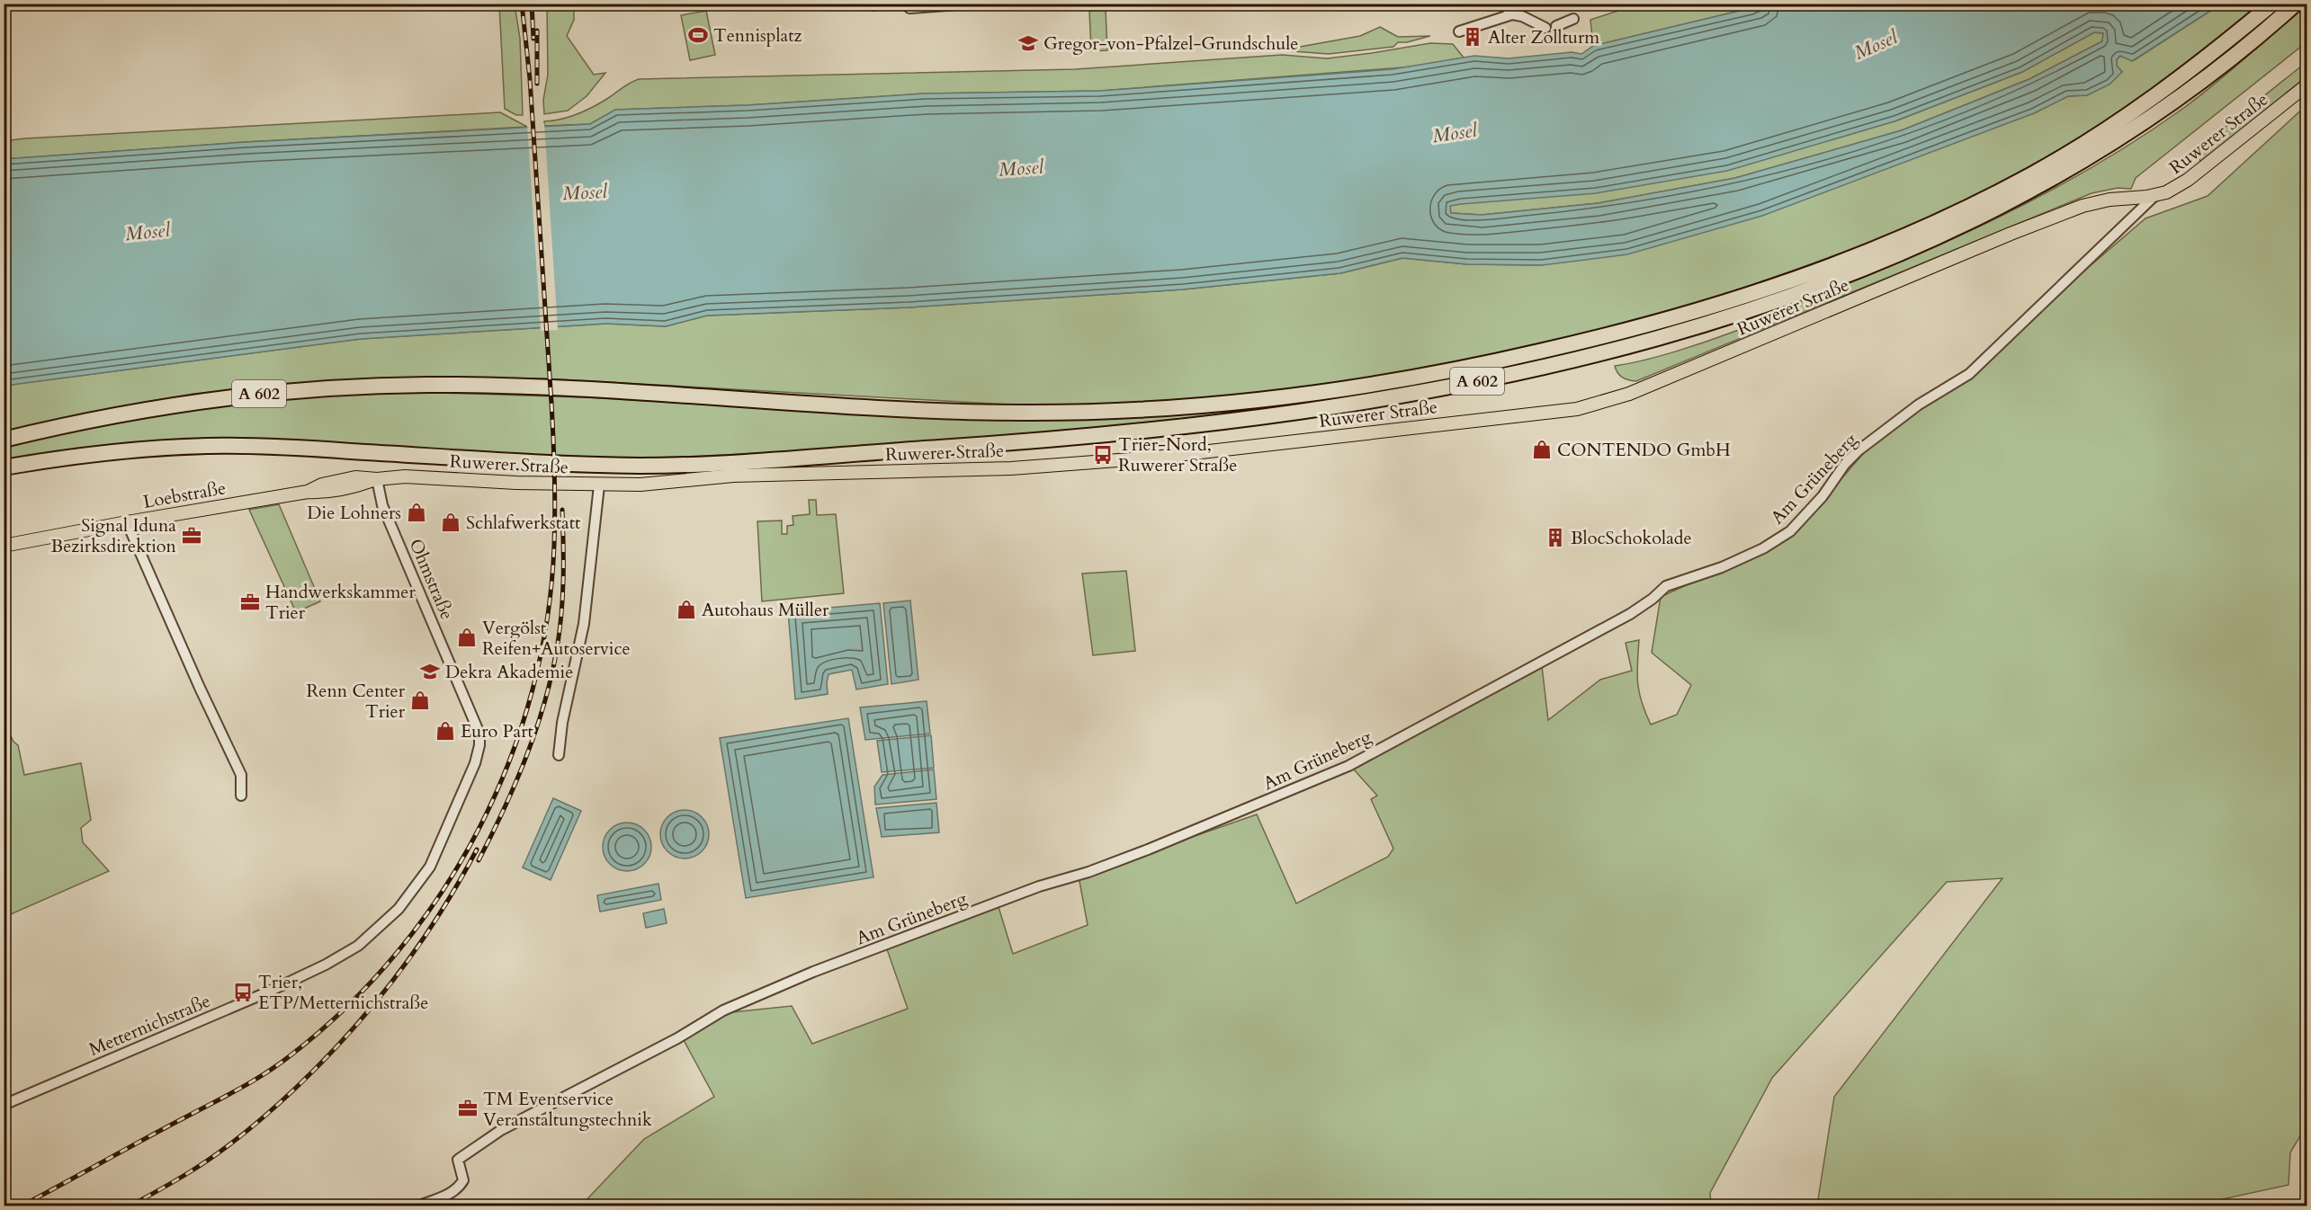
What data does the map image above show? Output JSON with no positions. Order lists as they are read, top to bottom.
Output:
{
  "streets": {
    "highway": ["A 602"],
    "main road": ["Ruwerer Straße", "Loebstraße"],
    "street": ["Am Grüneberg", "Ohmstraße", "Metternichstraße"]
  },
  "crossings": [
    ["Ruwerer Straße", "Am Grüneberg"],
    ["Ruwerer Straße", "Loebstraße"],
    ["Ruwerer Straße", "Ohmstraße"],
    ["Loebstraße", "Ohmstraße"],
    ["Ohmstraße", "Metternichstraße"]
  ],
  "water": ["Mosel"],
  "places": {
    "sports": ["Tennisplatz"],
    "building": ["Alter Zollturm", "BlocSchokolade"],
    "school or university": ["Gregor-von-Pfalzel-Grundschule", "Dekra Akademie"],
    "shop": [
      "CONTENDO GmbH",
      "Die Lohners",
      "Schlafwerkstatt",
      "Autohaus Müller",
      "Vergölst Reifen+Autoservice",
      "Renn Center Trier",
      "Euro Part"
    ],
    "bus stop": ["Trier-Nord, Ruwerer Straße", "Trier, ETP/Metternichstraße"],
    "office": ["Signal Iduna Bezirksdirektion", "Handwerkskammer Trier", "TM Eventservice Veranstaltungstechnik"]
  }
}
